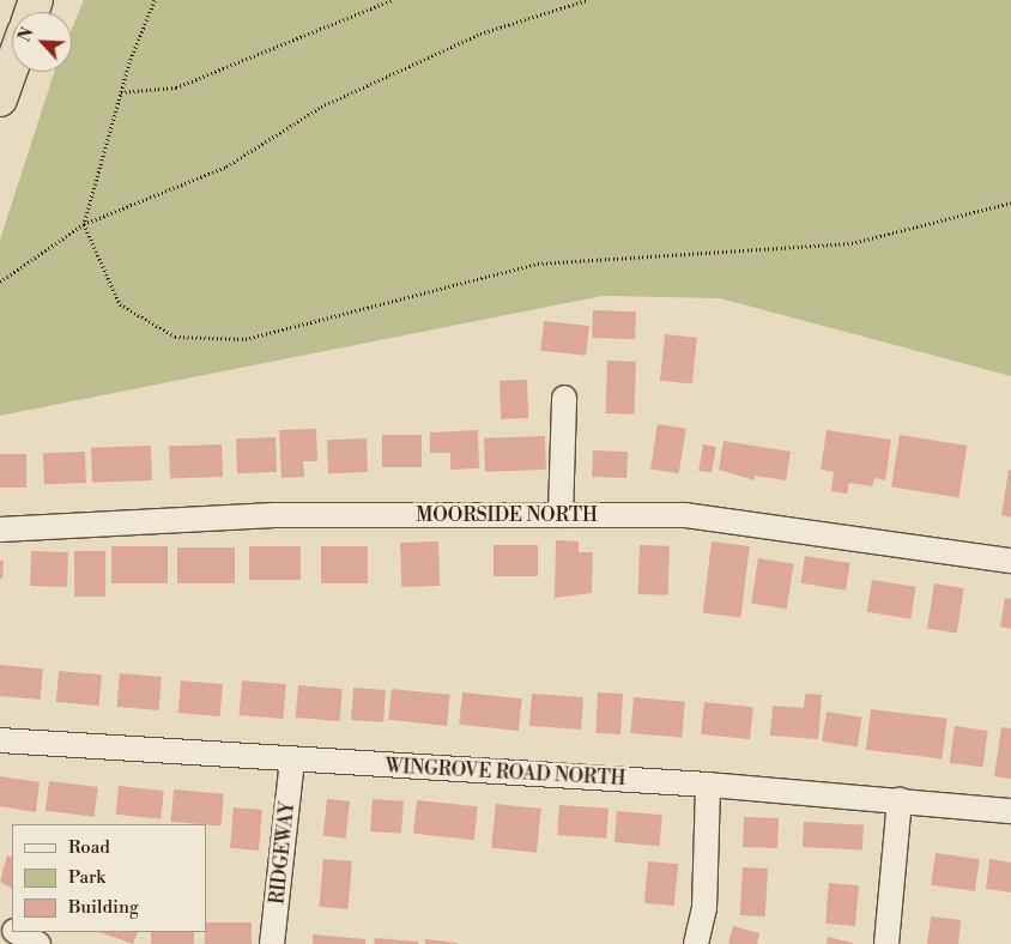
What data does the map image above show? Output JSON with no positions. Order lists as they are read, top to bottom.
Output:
{
  "streets": {
    "street": ["MOORSIDE NORTH", "WINGROVE ROAD NORTH", "RIDGEWAY"]
  },
  "crossings": [
    ["WINGROVE ROAD NORTH", "RIDGEWAY"]
  ],
  "legend": ["Road", "Park", "Building"],
  "north": "top left"
}
